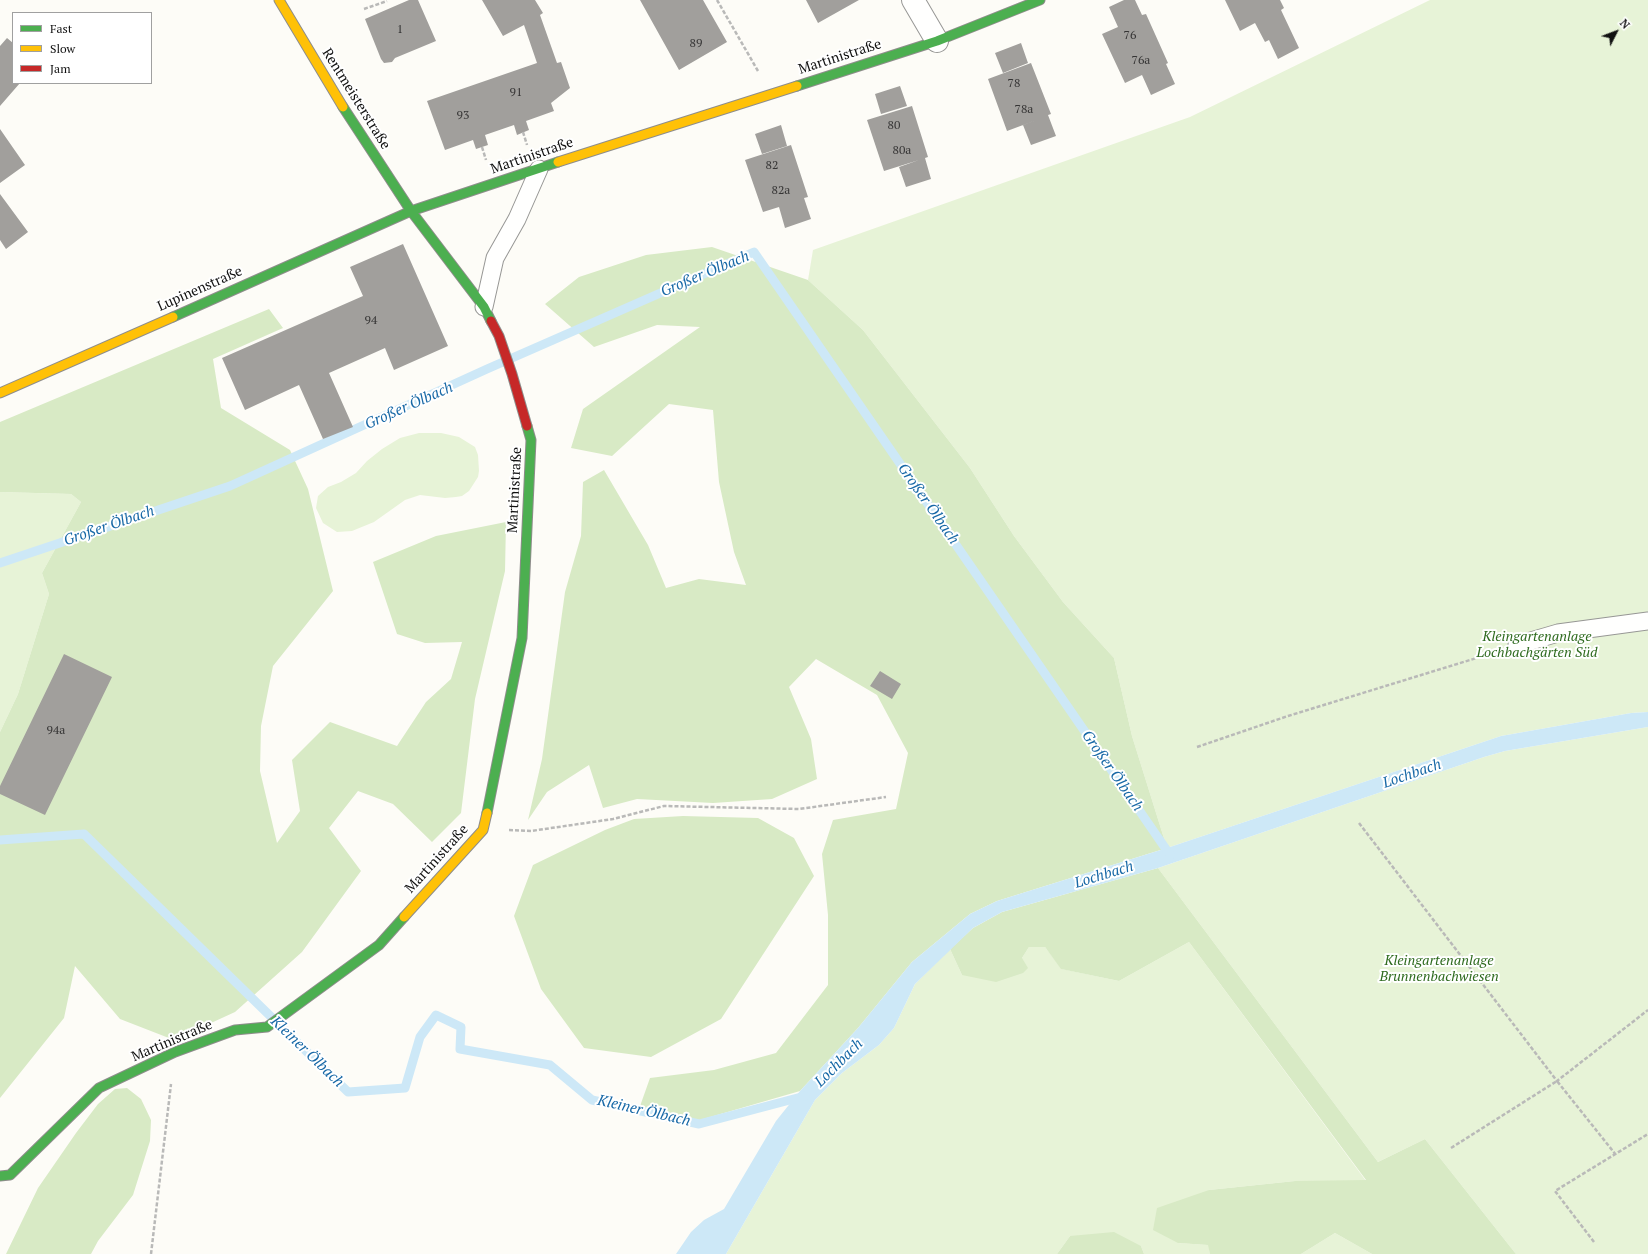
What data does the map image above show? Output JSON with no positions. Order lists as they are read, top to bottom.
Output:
{
  "streets": {
    "street": ["Martinistraße", "Rentmeisterstraße", "Lupinenstraße"]
  },
  "crossings": [
    ["Martinistraße", "Rentmeisterstraße"],
    ["Martinistraße", "Lupinenstraße"],
    ["Rentmeisterstraße", "Lupinenstraße"]
  ],
  "water": ["Großer Ölbach", "Lochbach", "Kleiner Ölbach"],
  "parks": ["Kleingartenanlage Lochbachgärten Süd", "Kleingartenanlage Brunnenbachwiesen"],
  "house_numbers": [
    "1",
    "76",
    "89",
    "76a",
    "78",
    "91",
    "78a",
    "93",
    "80",
    "80a",
    "82",
    "82a",
    "94",
    "94a"
  ],
  "legend": ["Fast", "Slow", "Jam"],
  "north": "top right"
}
